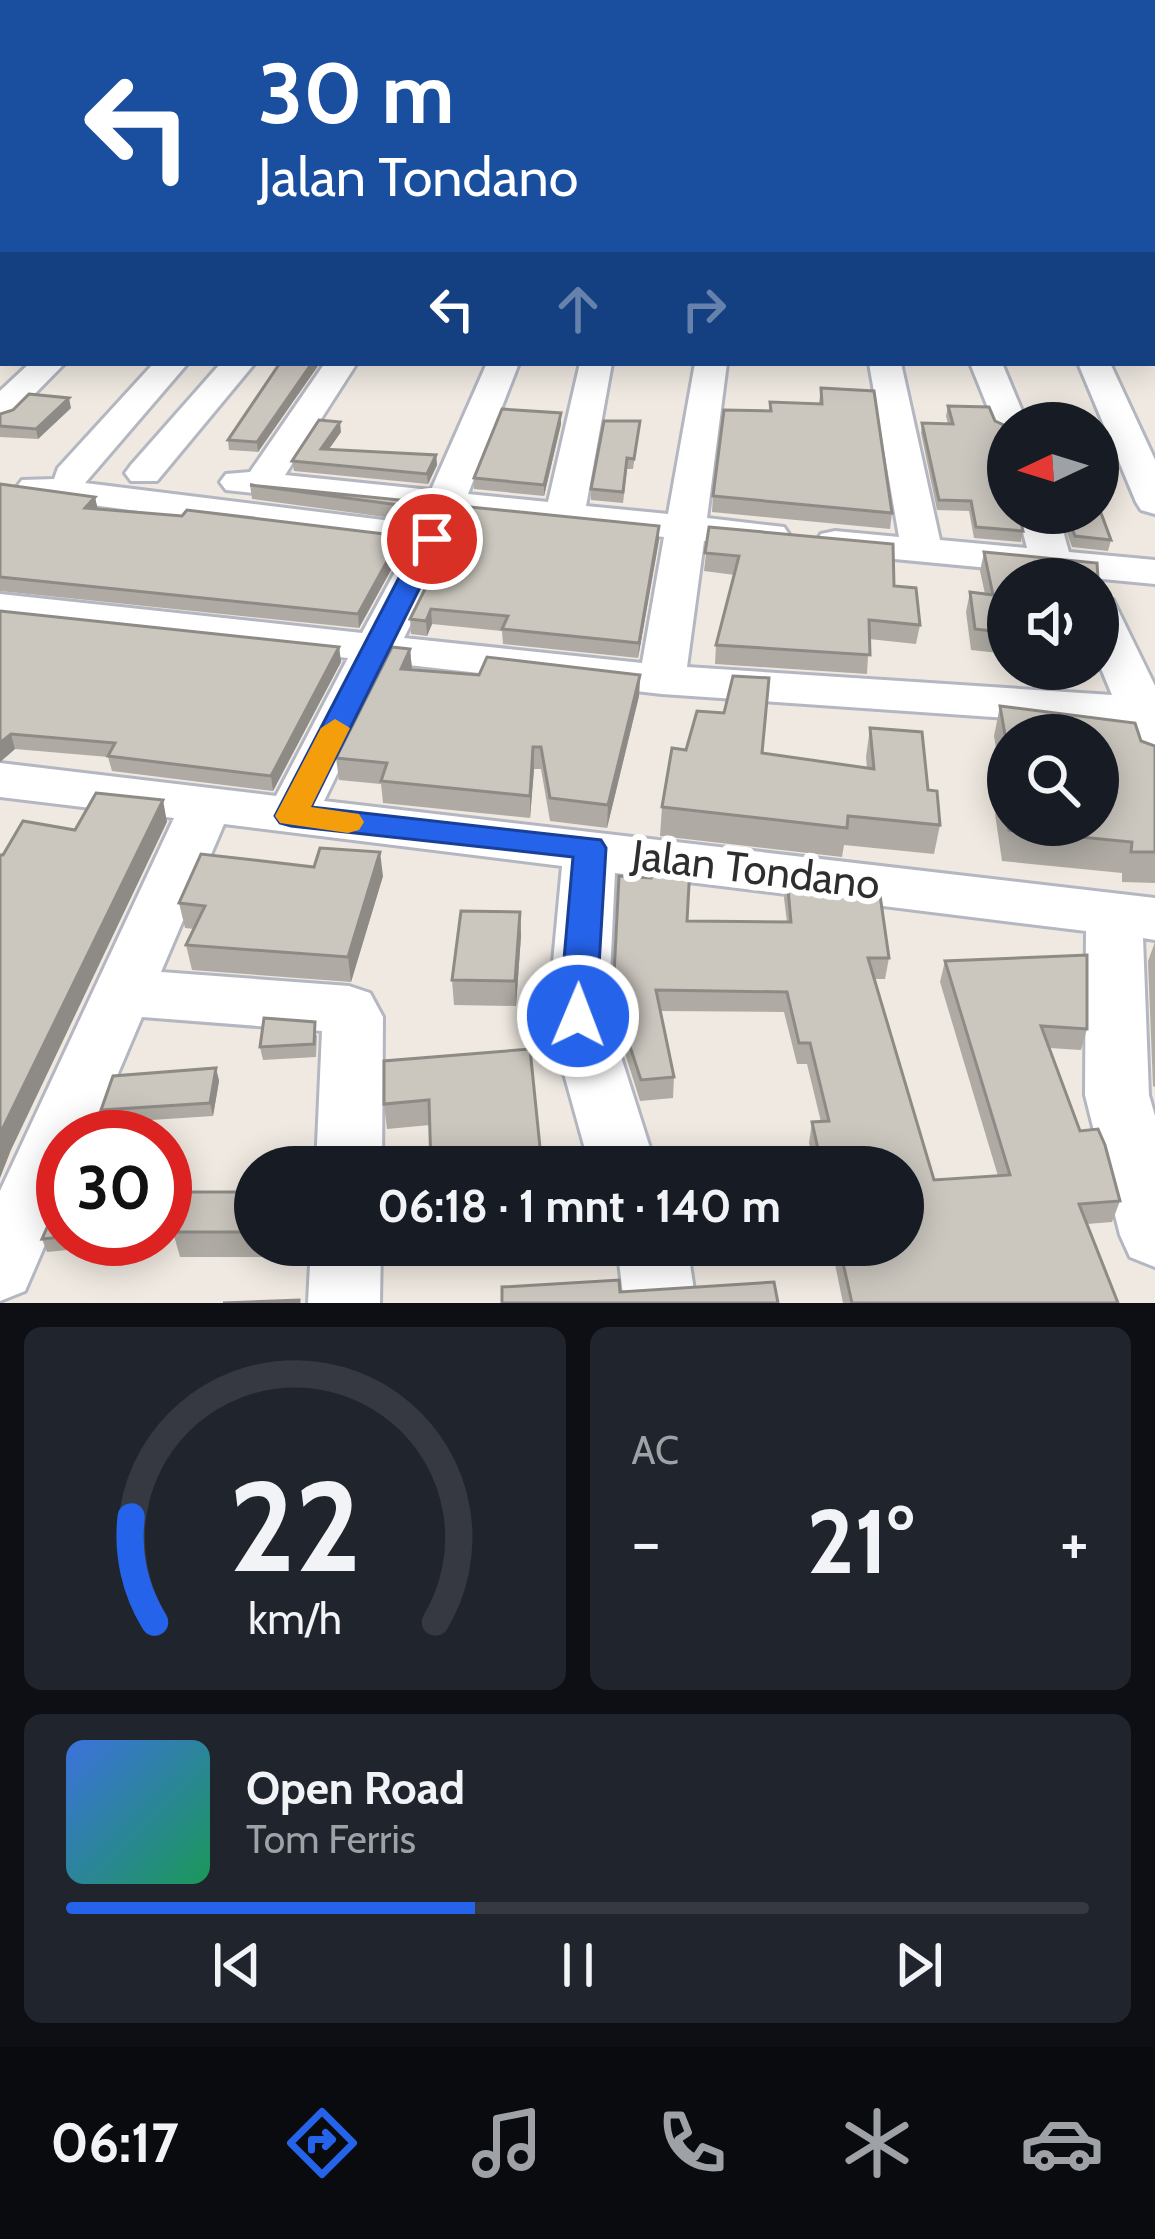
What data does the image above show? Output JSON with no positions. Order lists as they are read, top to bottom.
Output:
{
  "streets": {
    "street": ["Jalan Tondano"]
  },
  "north": "left",
  "page": {
    "turn": ["30 m", "Jalan Tondano"],
    "limit": "30",
    "trip": "06:18 · 1 mnt · 140 m",
    "tile": "AC",
    "heat": ["−", "21°", "+"],
    "song": ["Open Road", "Tom Ferris"],
    "tabs": "06:17",
    "gauge": ["22", "km/h"]
  }
}
